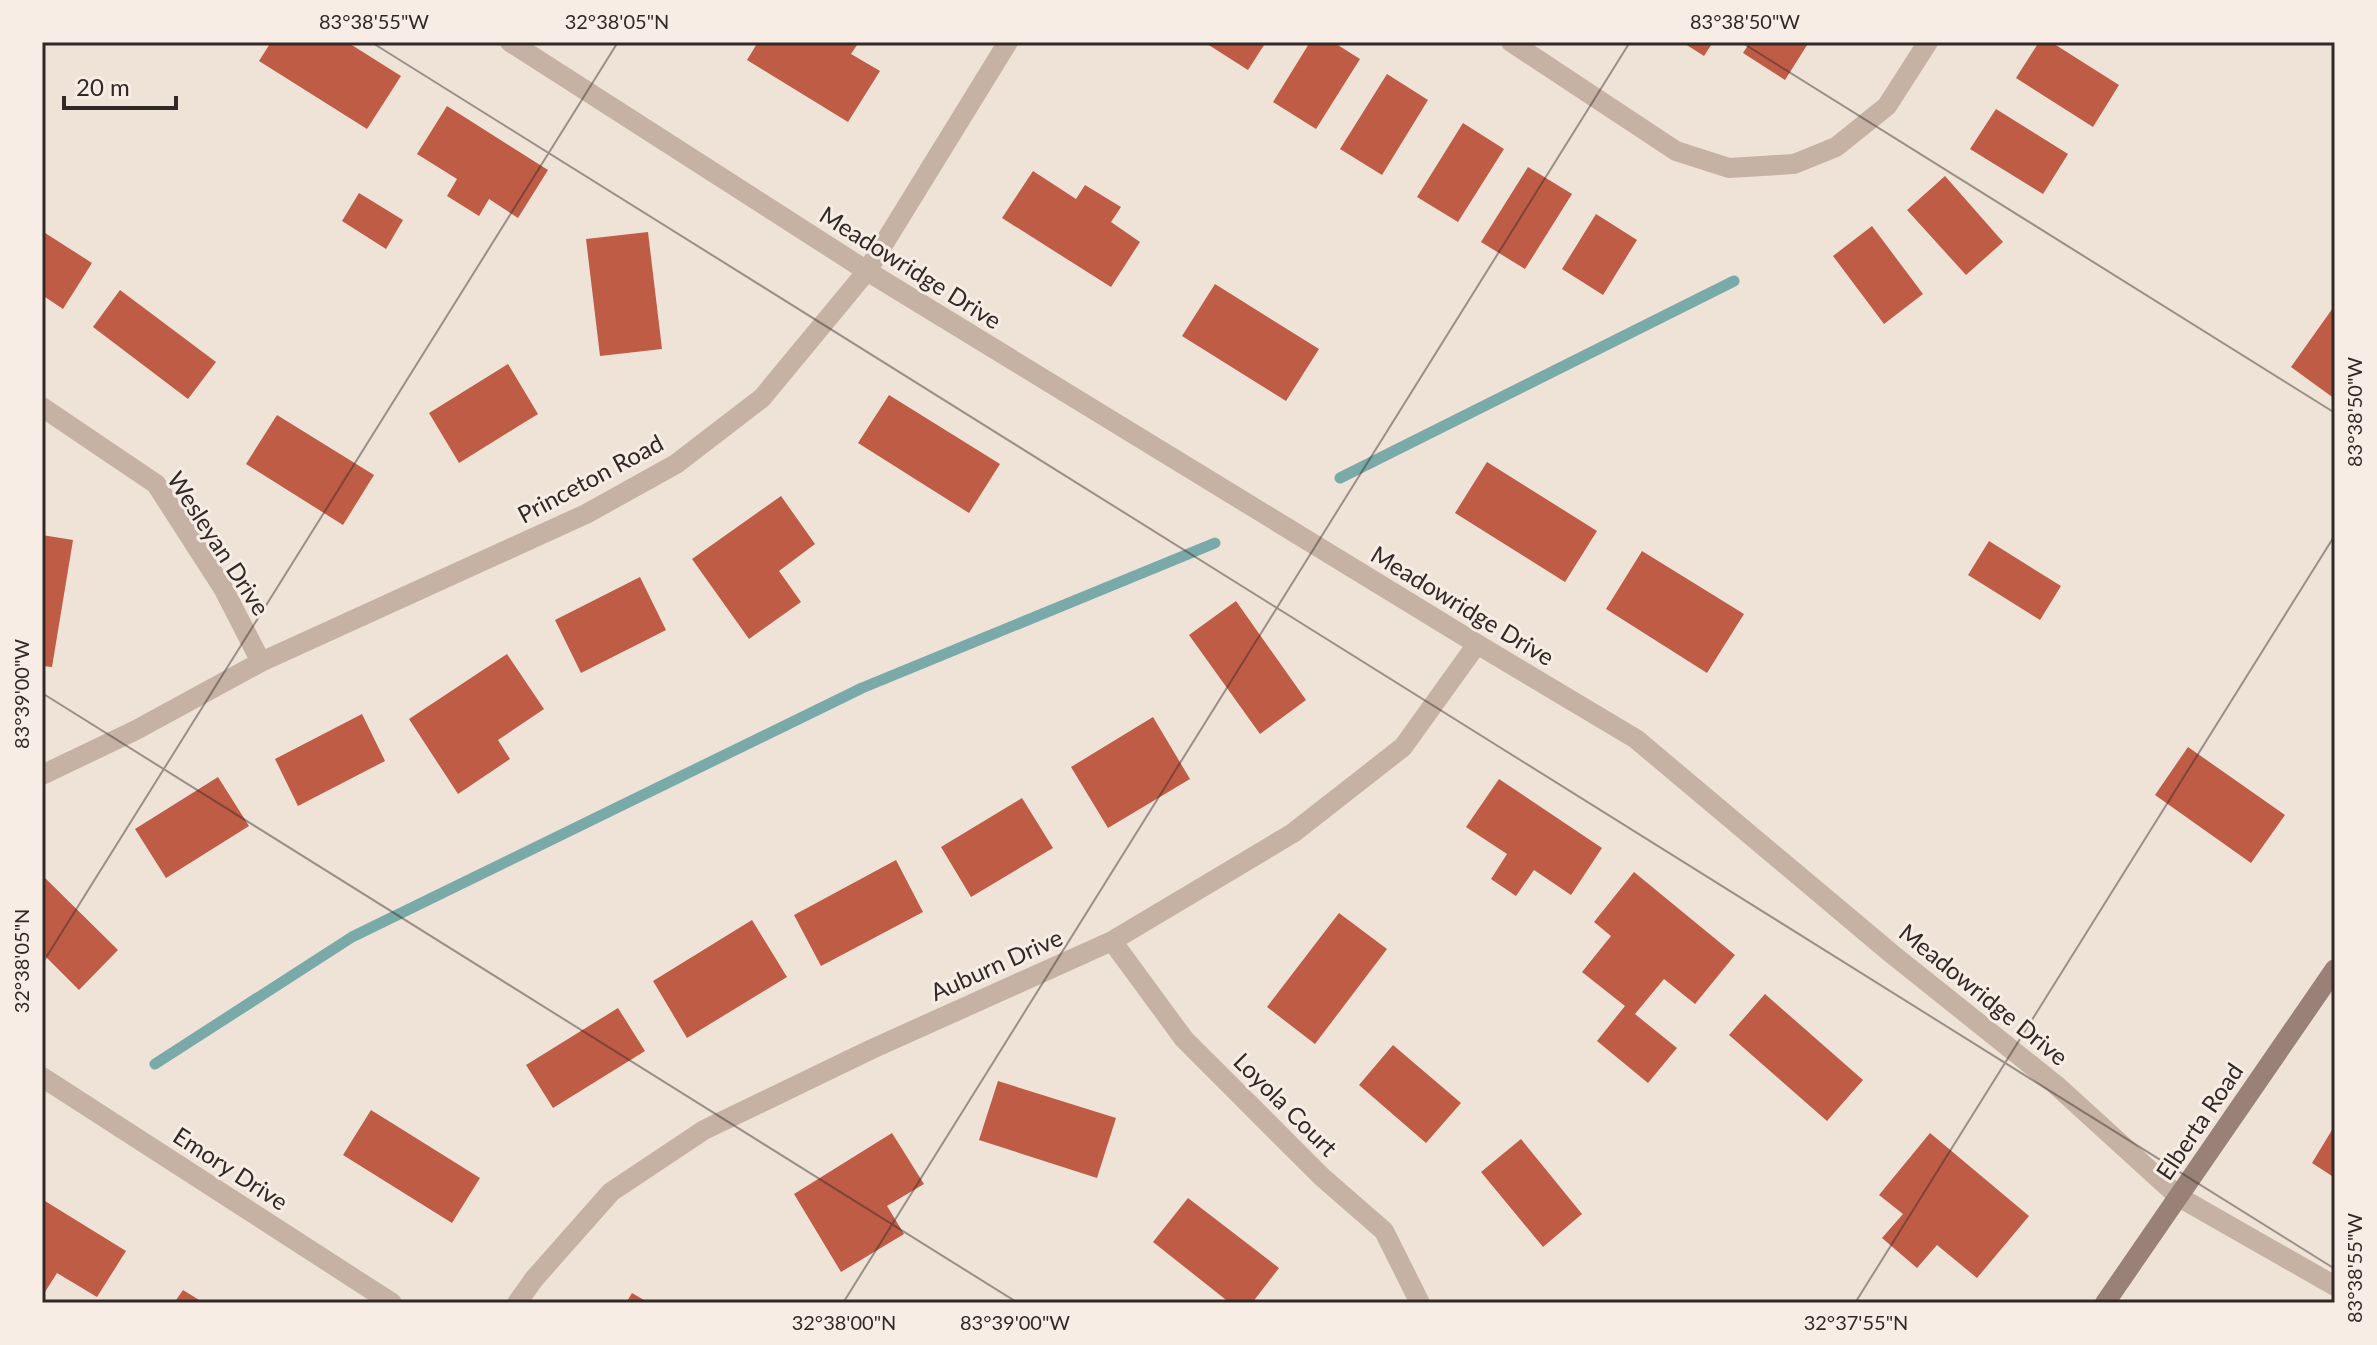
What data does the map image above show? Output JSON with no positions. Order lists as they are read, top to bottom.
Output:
{
  "streets": {
    "street": [
      "Meadowridge Drive",
      "Princeton Road",
      "Wesleyan Drive",
      "Auburn Drive",
      "Loyola Court",
      "Elberta Road",
      "Emory Drive"
    ]
  },
  "crossings": [
    ["Meadowridge Drive", "Princeton Road"],
    ["Meadowridge Drive", "Auburn Drive"],
    ["Meadowridge Drive", "Elberta Road"],
    ["Princeton Road", "Wesleyan Drive"],
    ["Auburn Drive", "Loyola Court"]
  ],
  "scale_bar": "20 m",
  "coordinates": [
    "83°38'55\"W",
    "32°38'05\"N",
    "83°38'50\"W",
    "83°39'00\"W",
    "32°38'00\"N",
    "32°37'55\"N"
  ]
}
